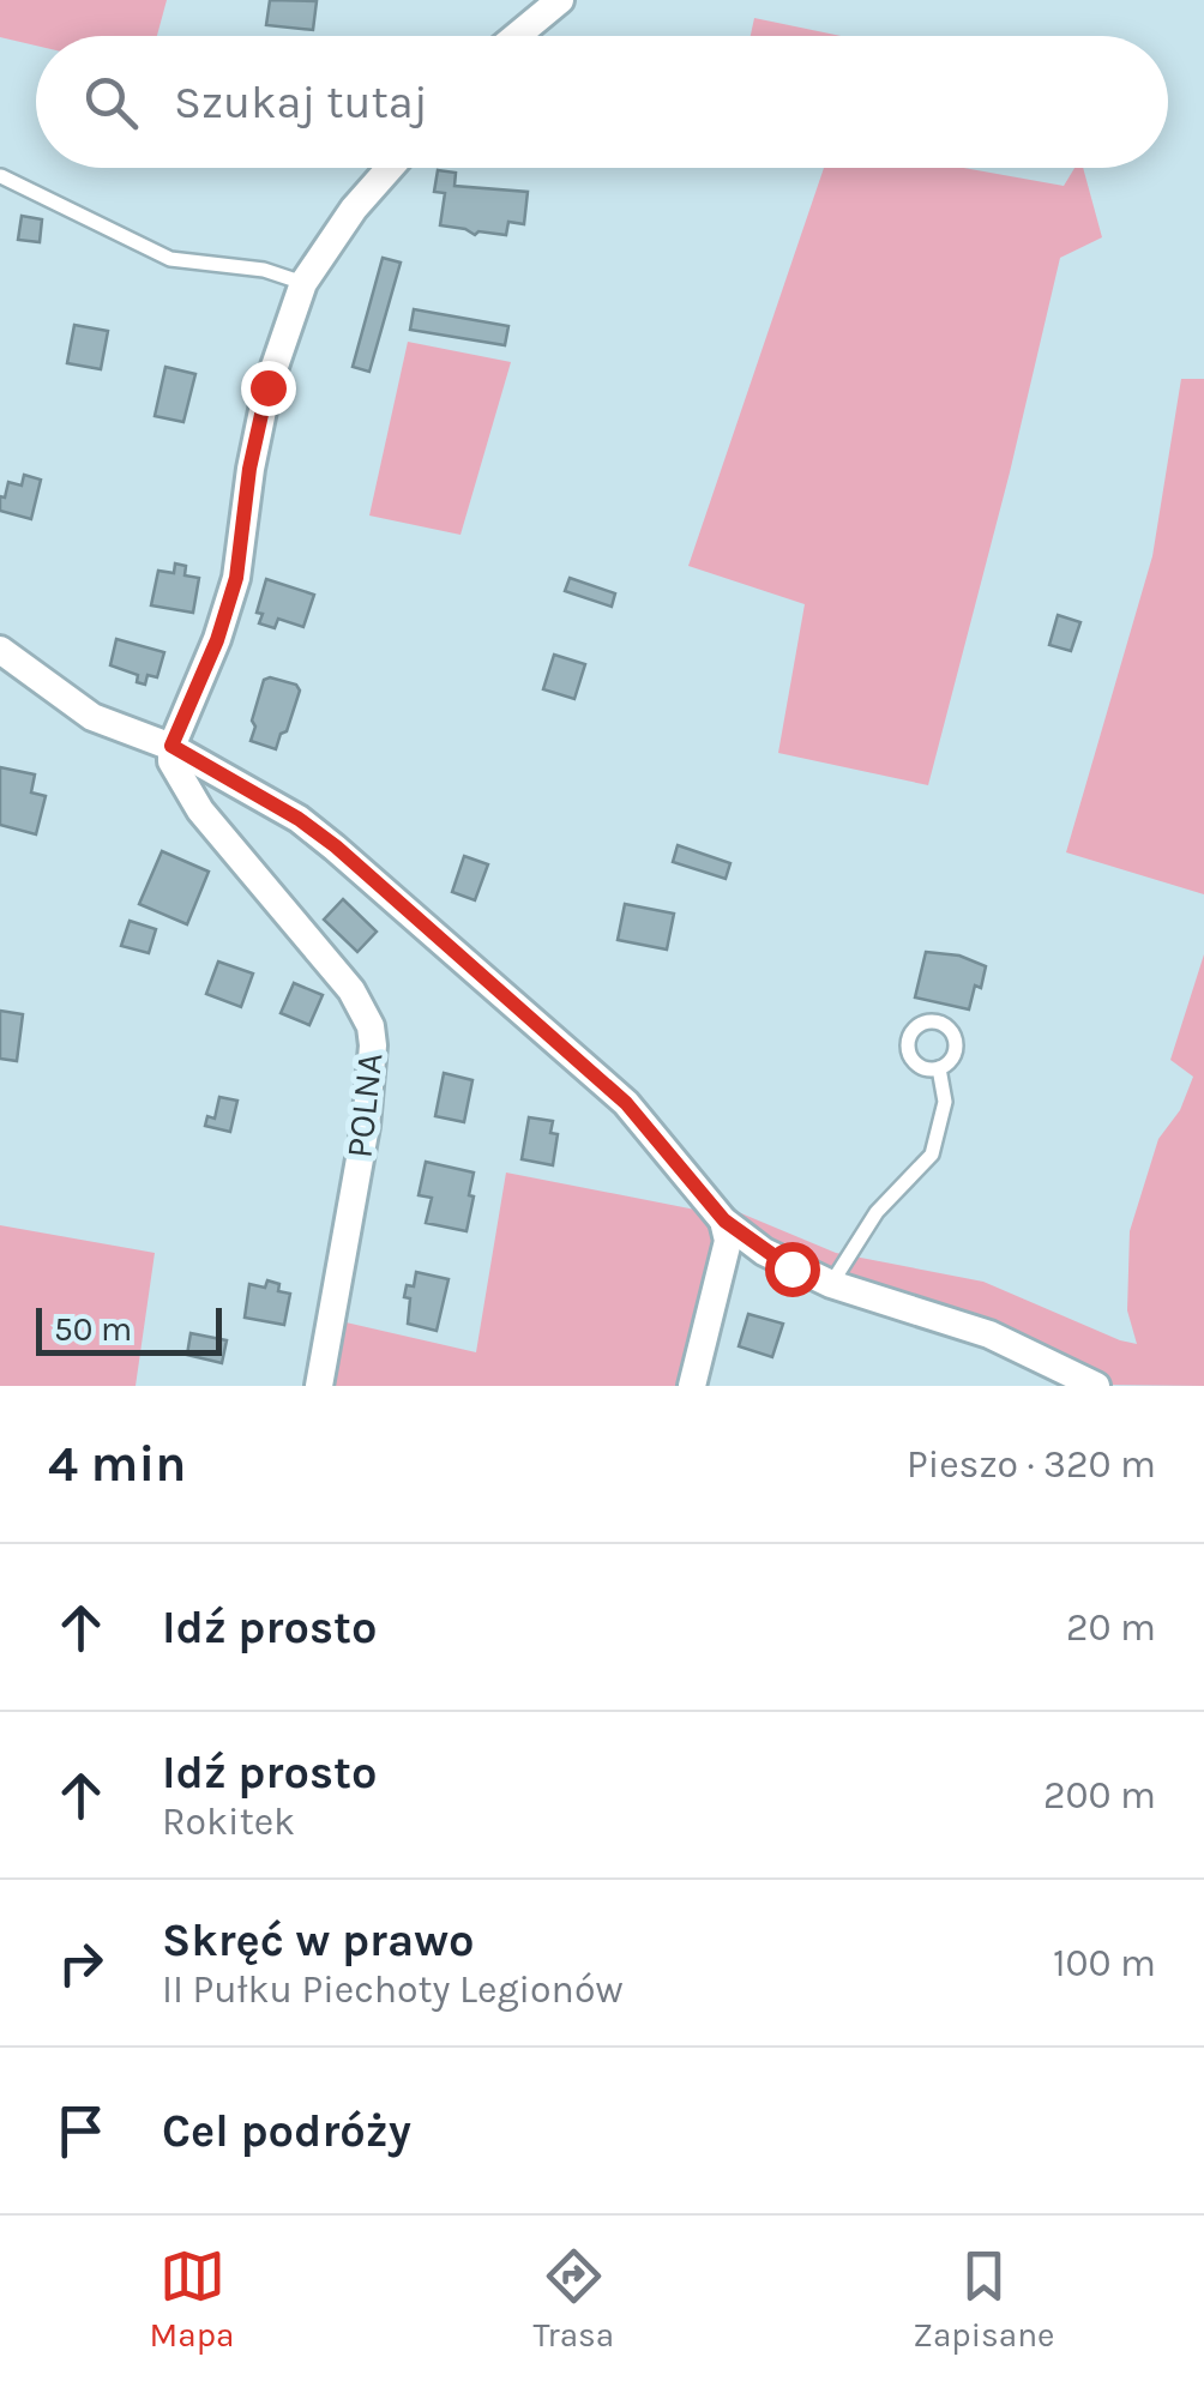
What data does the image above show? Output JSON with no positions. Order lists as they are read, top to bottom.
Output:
{
  "streets": {
    "street": ["POLNA"]
  },
  "scale_bar": "50 m",
  "page": {
    "search": "Szukaj tutaj",
    "scale": "50 m",
    "heading": ["4 min", "Pieszo · 320 m"],
    "list": [
      ["Idź prosto", "20 m"],
      ["Idź prosto", "Rokitek", "200 m"],
      ["Skręć w prawo", "II Pułku Piechoty Legionów", "100 m"],
      "Cel podróży"
    ],
    "nav": ["Mapa", "Trasa", "Zapisane"]
  }
}
